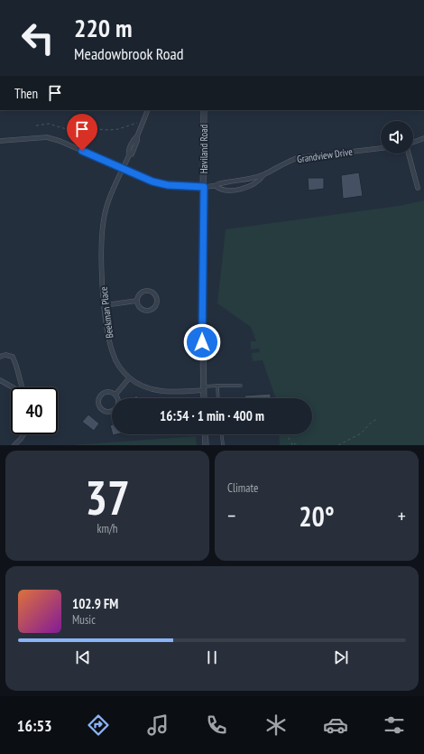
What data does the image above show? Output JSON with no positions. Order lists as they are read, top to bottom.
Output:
{
  "streets": {
    "street": ["Haviland Road", "Grandview Drive", "Beekman Place"]
  },
  "crossings": [
    ["Haviland Road", "Beekman Place"]
  ],
  "page": {
    "turn": ["220 m", "Meadowbrook Road"],
    "then": "Then",
    "limit": "40",
    "trip": "16:54 · 1 min · 400 m",
    "tile": [
      ["37", "km/h"],
      "Climate"
    ],
    "heat": ["−", "20°", "+"],
    "song": ["102.9 FM", "Music"],
    "tabs": "16:53"
  }
}
